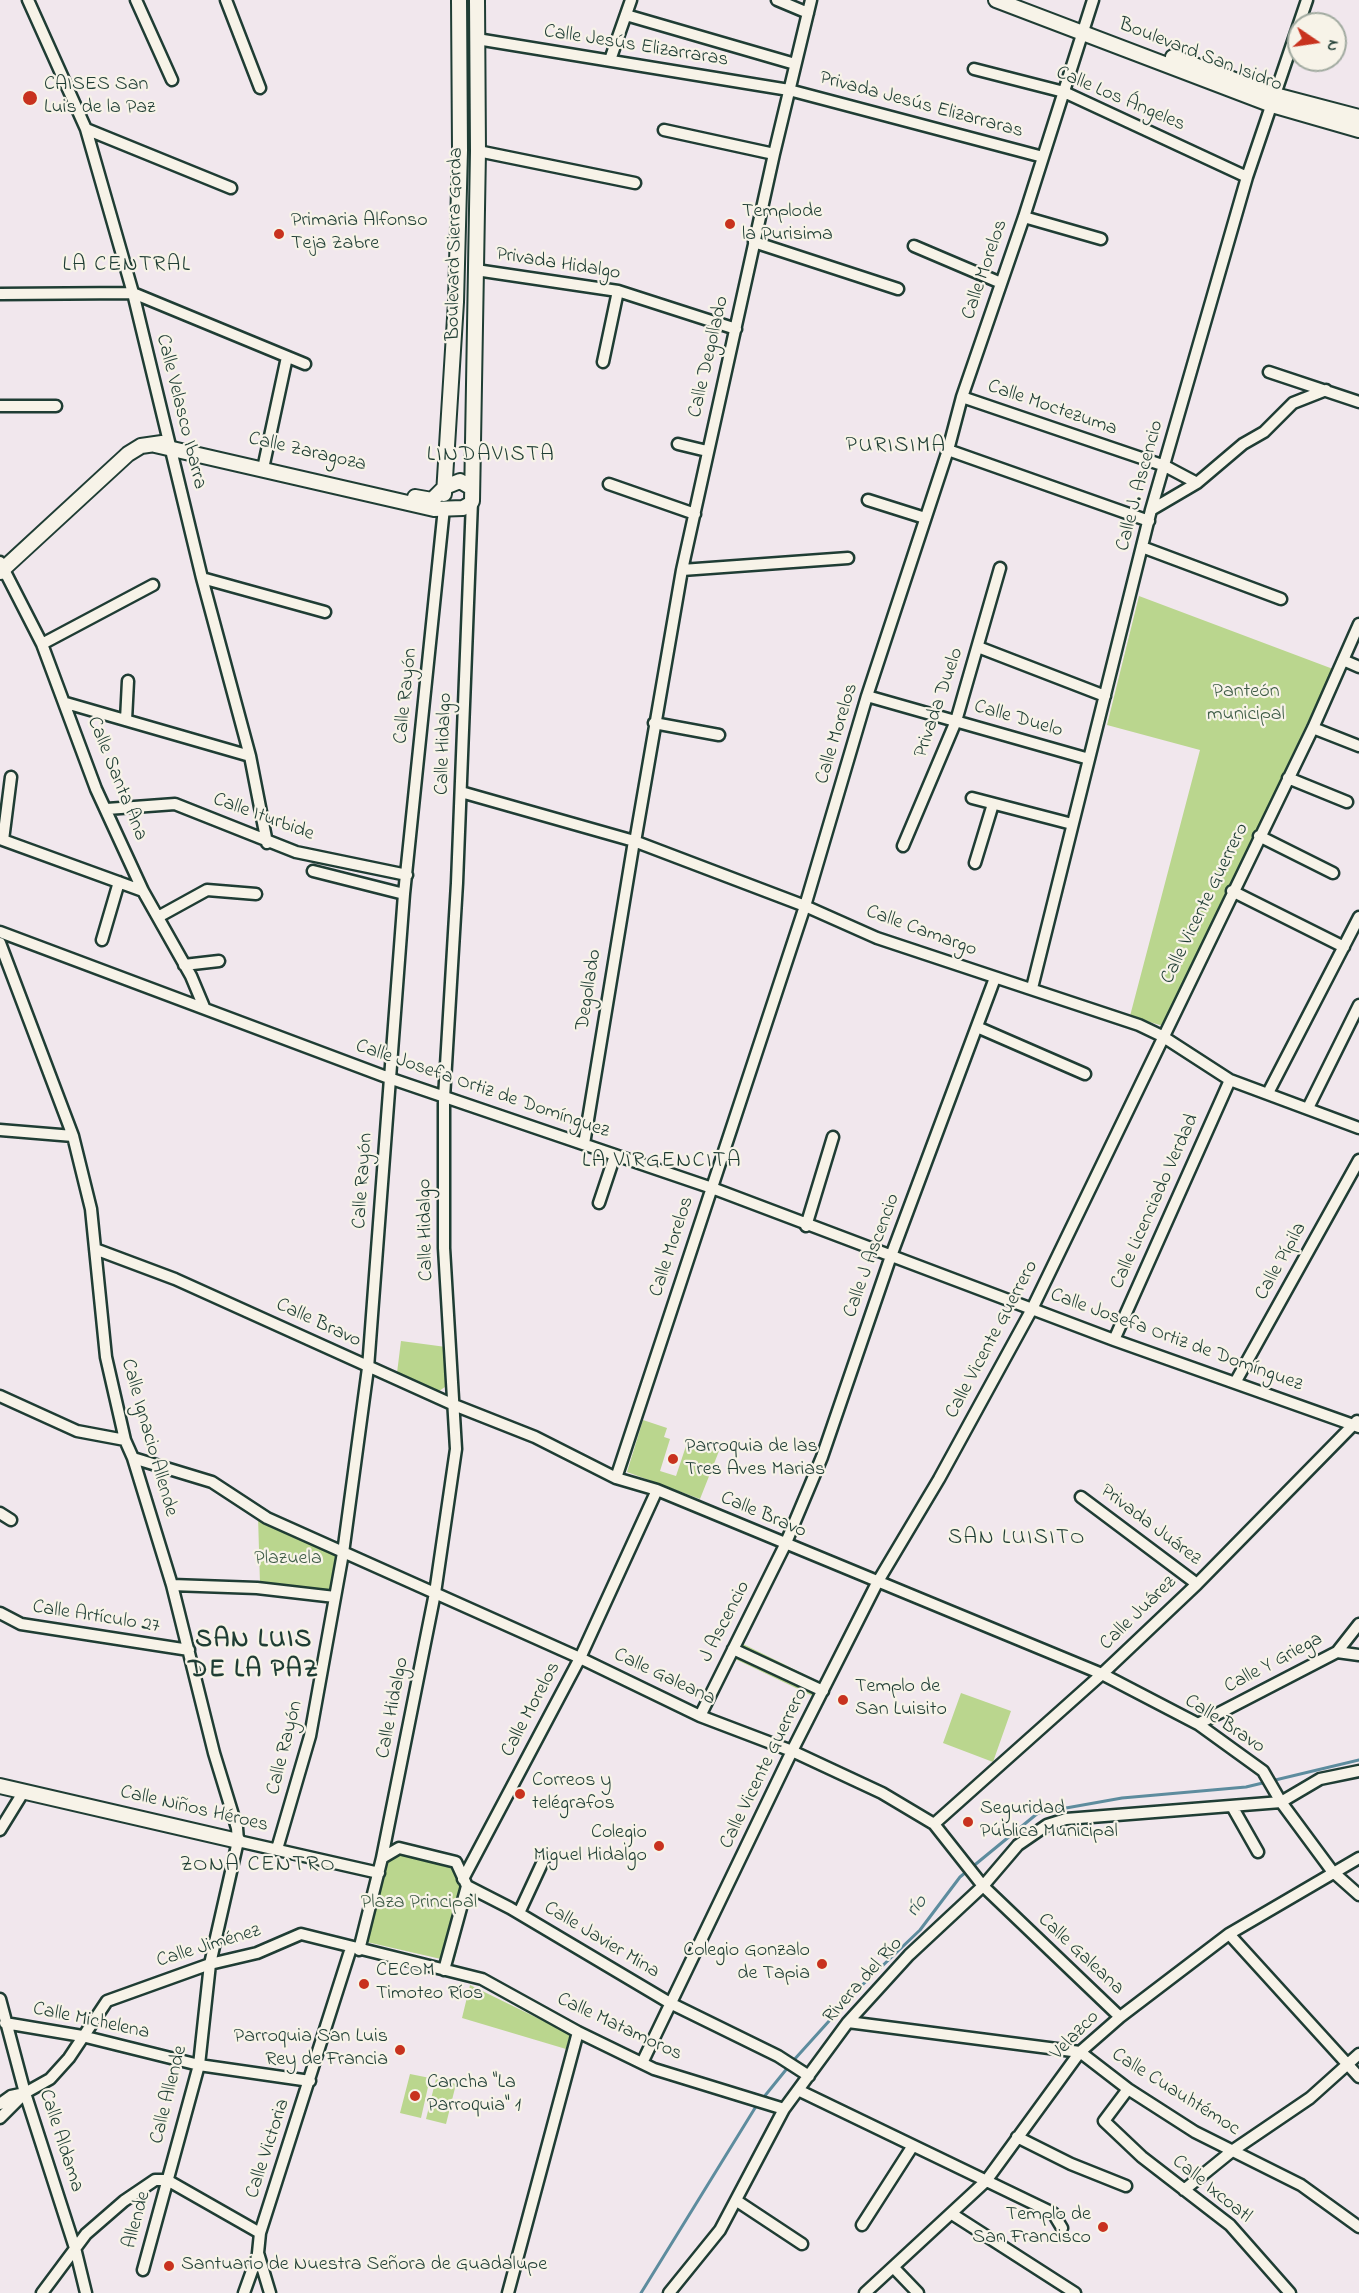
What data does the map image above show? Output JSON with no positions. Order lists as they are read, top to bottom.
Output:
{
  "streets": {
    "street": [
      "Calle Jesús Elizarraras",
      "Boulevard San Isidro",
      "Calle Los Ángeles",
      "Privada Jesús Elizarraras",
      "Boulevard Sierra Gorda",
      "Privada Hidalgo",
      "Calle Morelos",
      "Calle Degollado",
      "Calle Moctezuma",
      "Calle Velasco Ibarra",
      "Calle Zaragoza",
      "Calle J. Ascencio",
      "Calle Rayón",
      "Privada Duelo",
      "Calle Duelo",
      "Calle Hidalgo",
      "Calle Santa Ana",
      "Calle Iturbide",
      "Calle Vicente Guerrero",
      "Calle Camargo",
      "Degollado",
      "Calle Josefa Ortiz de Domínguez",
      "Calle Licenciado Verdad",
      "Calle J Ascencio",
      "Calle Pípila",
      "Calle Bravo",
      "Calle Ignacio Allende",
      "Privada Juárez",
      "Calle Juárez",
      "Calle Artículo 27",
      "J Ascencio",
      "Calle Y Griega",
      "Calle Galeana",
      "Calle Niños Héroes",
      "Calle Javier Mina",
      "Calle Jiménez",
      "Rivera del Río",
      "Calle Michelena",
      "Calle Matamoros",
      "Velazco",
      "Calle Cuauhtémoc",
      "Calle Allende",
      "Calle Aldama",
      "Calle Victoria",
      "Calle Ixcoatl",
      "Allende"
    ]
  },
  "crossings": [
    ["Calle Jesús Elizarraras", "Privada Jesús Elizarraras"],
    ["Calle Jesús Elizarraras", "Boulevard Sierra Gorda"],
    ["Calle Jesús Elizarraras", "Calle Degollado"],
    ["Boulevard San Isidro", "Calle Morelos"],
    ["Boulevard San Isidro", "Calle J. Ascencio"],
    ["Calle Los Ángeles", "Calle Morelos"],
    ["Calle Los Ángeles", "Calle J. Ascencio"],
    ["Privada Jesús Elizarraras", "Calle Morelos"],
    ["Privada Jesús Elizarraras", "Calle Degollado"],
    ["Boulevard Sierra Gorda", "Privada Hidalgo"],
    ["Boulevard Sierra Gorda", "Calle Zaragoza"],
    ["Boulevard Sierra Gorda", "Calle Rayón"],
    ["Boulevard Sierra Gorda", "Calle Hidalgo"],
    ["Privada Hidalgo", "Calle Degollado"],
    ["Calle Morelos", "Calle Moctezuma"],
    ["Calle Morelos", "Calle Duelo"],
    ["Calle Morelos", "Calle Camargo"],
    ["Calle Morelos", "Calle Josefa Ortiz de Domínguez"],
    ["Calle Morelos", "Calle Bravo"],
    ["Calle Morelos", "Calle Galeana"],
    ["Calle Morelos", "Calle Javier Mina"],
    ["Calle Morelos", "Calle Jiménez"],
    ["Calle Morelos", "Calle Matamoros"],
    ["Calle Degollado", "Degollado"],
    ["Calle Moctezuma", "Calle J. Ascencio"],
    ["Calle Velasco Ibarra", "Calle Zaragoza"],
    ["Calle Velasco Ibarra", "Calle Iturbide"],
    ["Calle Zaragoza", "Calle Rayón"],
    ["Calle J. Ascencio", "Calle Duelo"],
    ["Calle J. Ascencio", "Calle Camargo"],
    ["Calle Rayón", "Calle Iturbide"],
    ["Calle Rayón", "Calle Josefa Ortiz de Domínguez"],
    ["Calle Rayón", "Calle Bravo"],
    ["Calle Rayón", "Calle Galeana"],
    ["Calle Rayón", "Calle Niños Héroes"],
    ["Privada Duelo", "Calle Duelo"],
    ["Calle Hidalgo", "Calle Camargo"],
    ["Calle Hidalgo", "Calle Josefa Ortiz de Domínguez"],
    ["Calle Hidalgo", "Calle Bravo"],
    ["Calle Hidalgo", "Calle Galeana"],
    ["Calle Hidalgo", "Calle Niños Héroes"],
    ["Calle Hidalgo", "Calle Javier Mina"],
    ["Calle Hidalgo", "Calle Jiménez"],
    ["Calle Hidalgo", "Calle Victoria"],
    ["Calle Santa Ana", "Calle Iturbide"],
    ["Calle Santa Ana", "Calle Josefa Ortiz de Domínguez"],
    ["Calle Vicente Guerrero", "Calle Camargo"],
    ["Calle Vicente Guerrero", "Calle Josefa Ortiz de Domínguez"],
    ["Calle Vicente Guerrero", "Calle Bravo"],
    ["Calle Vicente Guerrero", "Calle Galeana"],
    ["Calle Vicente Guerrero", "Calle Javier Mina"],
    ["Calle Vicente Guerrero", "Calle Matamoros"],
    ["Calle Camargo", "Degollado"],
    ["Calle Camargo", "Calle Licenciado Verdad"],
    ["Calle Camargo", "Calle J Ascencio"],
    ["Degollado", "Calle Josefa Ortiz de Domínguez"],
    ["Calle Josefa Ortiz de Domínguez", "Calle Licenciado Verdad"],
    ["Calle Josefa Ortiz de Domínguez", "Calle J Ascencio"],
    ["Calle Josefa Ortiz de Domínguez", "Calle Pípila"],
    ["Calle Josefa Ortiz de Domínguez", "Calle Juárez"],
    ["Calle J Ascencio", "Calle Bravo"],
    ["Calle J Ascencio", "J Ascencio"],
    ["Calle Bravo", "Calle Ignacio Allende"],
    ["Calle Bravo", "Calle Juárez"],
    ["Calle Bravo", "J Ascencio"],
    ["Calle Bravo", "Calle Y Griega"],
    ["Calle Bravo", "Rivera del Río"],
    ["Calle Bravo", "Velazco"],
    ["Calle Ignacio Allende", "Calle Artículo 27"],
    ["Calle Ignacio Allende", "Calle Galeana"],
    ["Calle Ignacio Allende", "Calle Niños Héroes"],
    ["Calle Ignacio Allende", "Calle Allende"],
    ["Privada Juárez", "Calle Juárez"],
    ["Calle Juárez", "Calle Galeana"],
    ["J Ascencio", "Calle Galeana"],
    ["Calle Galeana", "Rivera del Río"],
    ["Calle Galeana", "Velazco"],
    ["Calle Niños Héroes", "Calle Allende"],
    ["Calle Javier Mina", "Rivera del Río"],
    ["Calle Jiménez", "Calle Michelena"],
    ["Calle Jiménez", "Calle Matamoros"],
    ["Calle Jiménez", "Calle Allende"],
    ["Calle Jiménez", "Calle Aldama"],
    ["Calle Jiménez", "Calle Victoria"],
    ["Rivera del Río", "Calle Matamoros"],
    ["Rivera del Río", "Calle Cuauhtémoc"],
    ["Calle Michelena", "Calle Allende"],
    ["Calle Michelena", "Calle Aldama"],
    ["Calle Michelena", "Calle Victoria"],
    ["Velazco", "Calle Cuauhtémoc"],
    ["Calle Cuauhtémoc", "Calle Ixcoatl"],
    ["Calle Allende", "Allende"]
  ],
  "districts": [
    "LA CENTRAL",
    "PURISIMA",
    "LINDAVISTA",
    "LA VIRGENCITA",
    "SAN LUISITO",
    "SAN LUIS DE LA PAZ",
    "ZONA CENTRO"
  ],
  "water": ["río"],
  "parks": ["Panteón municipal", "Plazuela", "Plaza Principal"],
  "places": [
    "CAISES San Luis de la Paz",
    "Templode la Purisima",
    "Primaria Alfonso Teja Zabre",
    "Parroquia de las Tres Aves Marias",
    "Templo de San Luisito",
    "Correos y telégrafos",
    "Seguridad Pública Municipal",
    "Colegio Miguel Hidalgo",
    "Colegio Gonzalo de Tapia",
    "CECOM Timoteo Ríos",
    "Parroquia San Luis Rey de Francia",
    "Cancha \"La Parroquia\" 1",
    "Templo de San Francisco",
    "Santuario de Nuestra Señora de Guadalupe"
  ],
  "north": "right"
}
